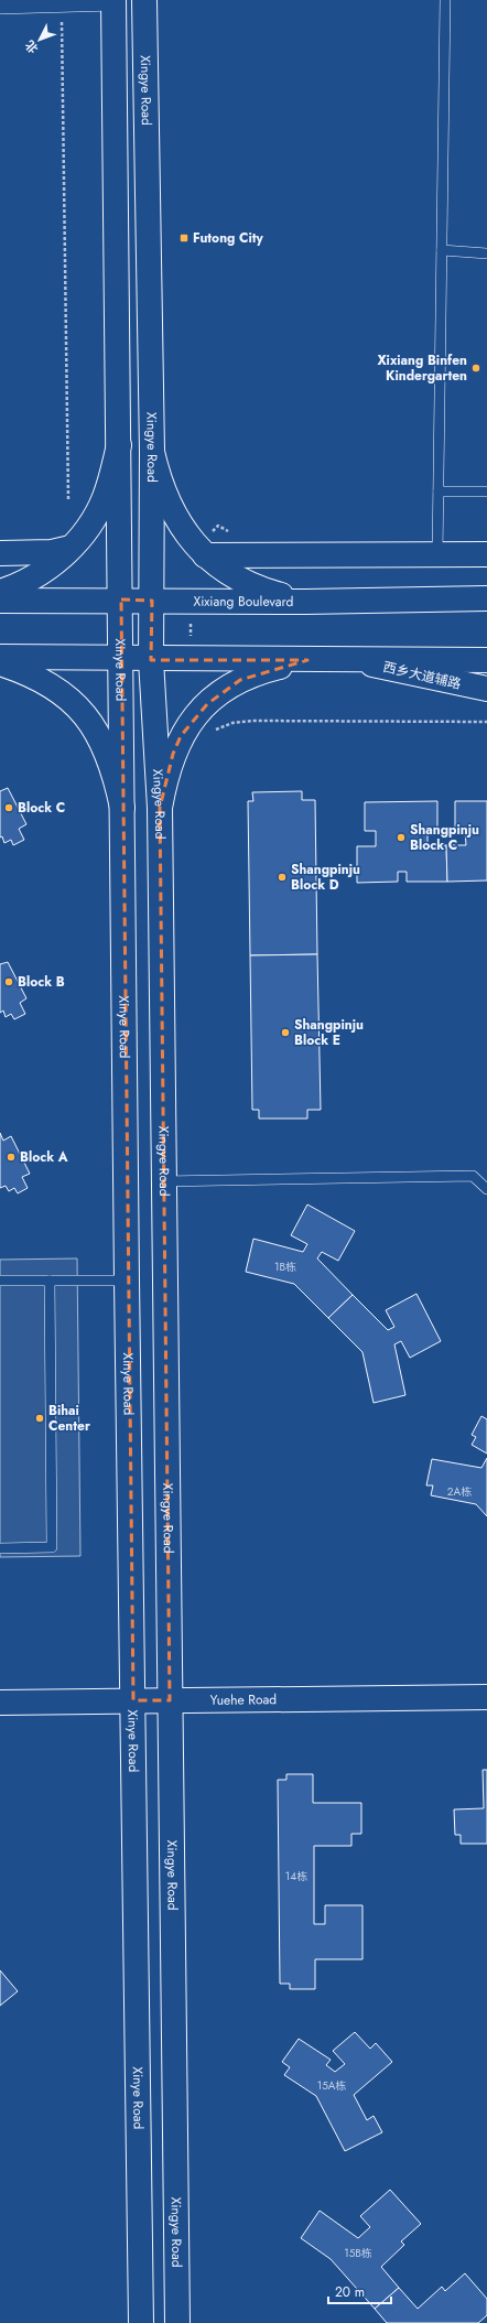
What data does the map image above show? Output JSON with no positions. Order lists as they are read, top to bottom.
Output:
{
  "streets": {
    "main road": [
      "Xingye Road",
      "Xixiang Boulevard",
      "Xinye Road",
      "西乡大道辅路",
      "Yuehe Road"
    ]
  },
  "crossings": [
    ["Xingye Road", "Xixiang Boulevard"],
    ["Xingye Road", "Yuehe Road"],
    ["Xixiang Boulevard", "Xinye Road"],
    ["Xinye Road", "Yuehe Road"]
  ],
  "places": {
    "transit": ["Futong City"],
    "other": [
      "Xixiang Binfen Kindergarten",
      "Block C",
      "Shangpinju Block C",
      "Shangpinju Block D",
      "Block B",
      "Shangpinju Block E",
      "Block A",
      "Bihai Center"
    ]
  },
  "house_numbers": [
    "1B栋",
    "2A栋",
    "14栋",
    "15A栋",
    "15B栋"
  ],
  "scale_bar": "20 m",
  "north": "bottom left"
}
